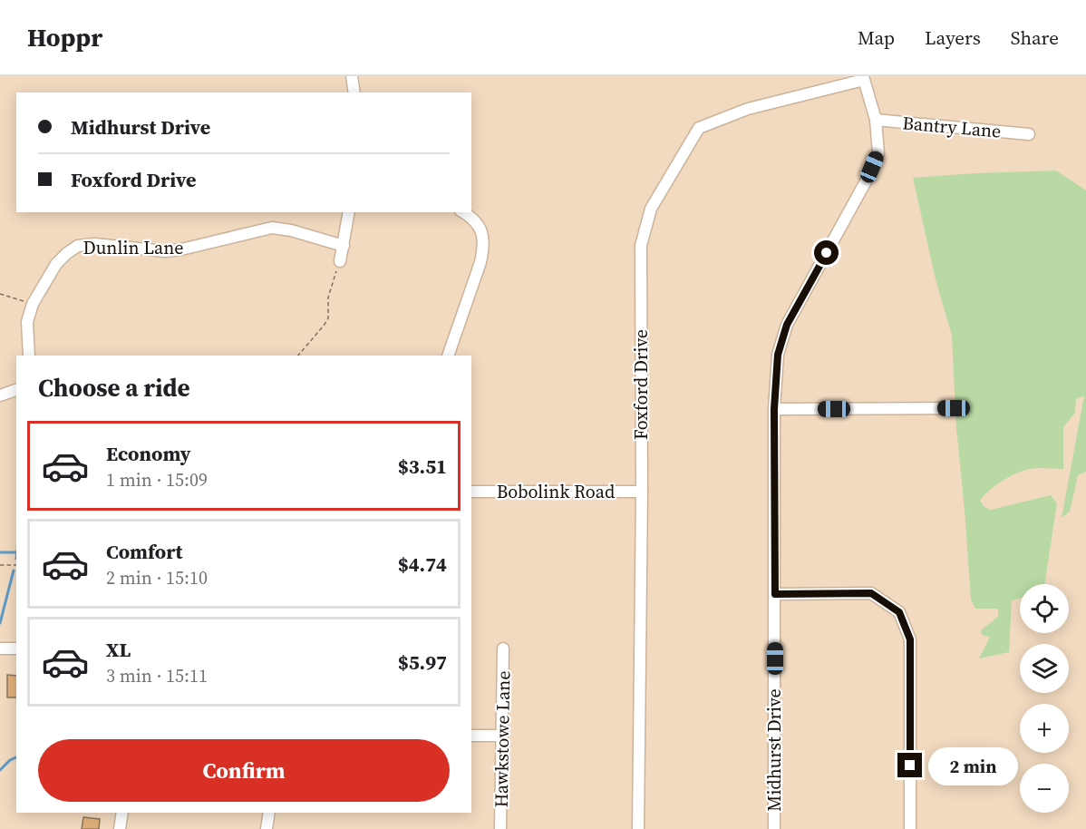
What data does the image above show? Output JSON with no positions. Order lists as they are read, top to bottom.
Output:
{
  "streets": {
    "street": [
      "Bantry Lane",
      "Dunlin Lane",
      "Foxford Drive",
      "Bobolink Road",
      "Hawkstowe Lane",
      "Midhurst Drive"
    ]
  },
  "crossings": [
    ["Bantry Lane", "Midhurst Drive"],
    ["Foxford Drive", "Bobolink Road"],
    ["Foxford Drive", "Midhurst Drive"]
  ],
  "page": {
    "header": "Hoppr",
    "nav": ["Map", "Layers", "Share"],
    "banner": ["Midhurst Drive", "Foxford Drive"],
    "heading": "Choose a ride",
    "list": [
      {
        "name": "Economy",
        "note": "1 min · 15:09",
        "value": "$3.51"
      },
      {
        "name": "Comfort",
        "note": "2 min · 15:10",
        "value": "$4.74"
      },
      {
        "name": "XL",
        "note": "3 min · 15:11",
        "value": "$5.97"
      }
    ],
    "map_buttons": ["+", "−"],
    "buttons": "Confirm",
    "bubble": "2 min"
  }
}
